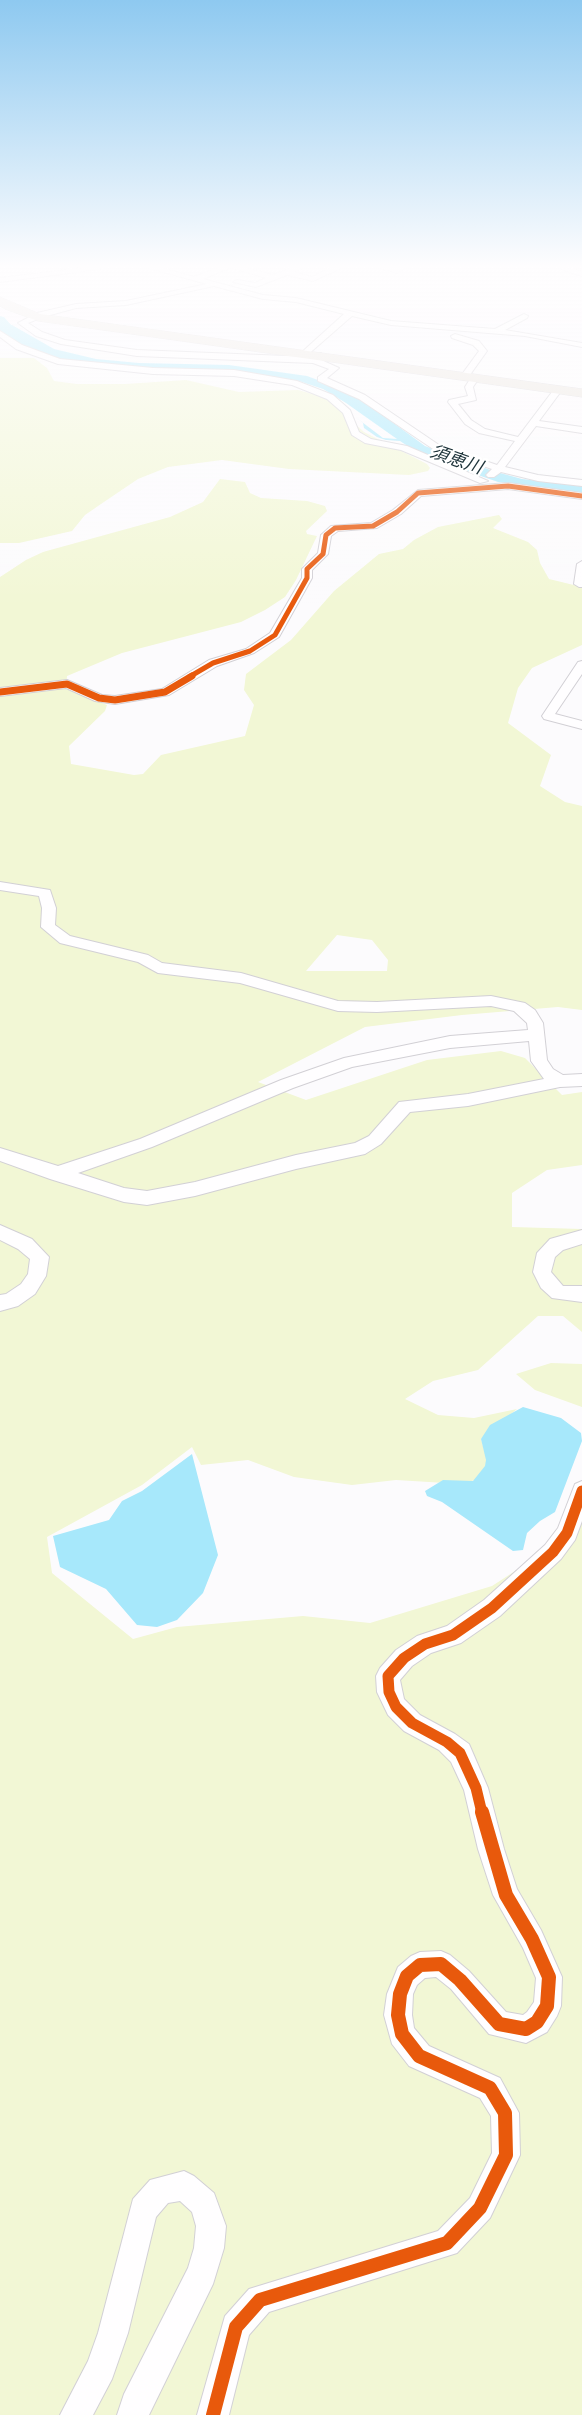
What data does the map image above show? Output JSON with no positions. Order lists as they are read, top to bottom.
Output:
{
  "water": ["須恵川"]
}
